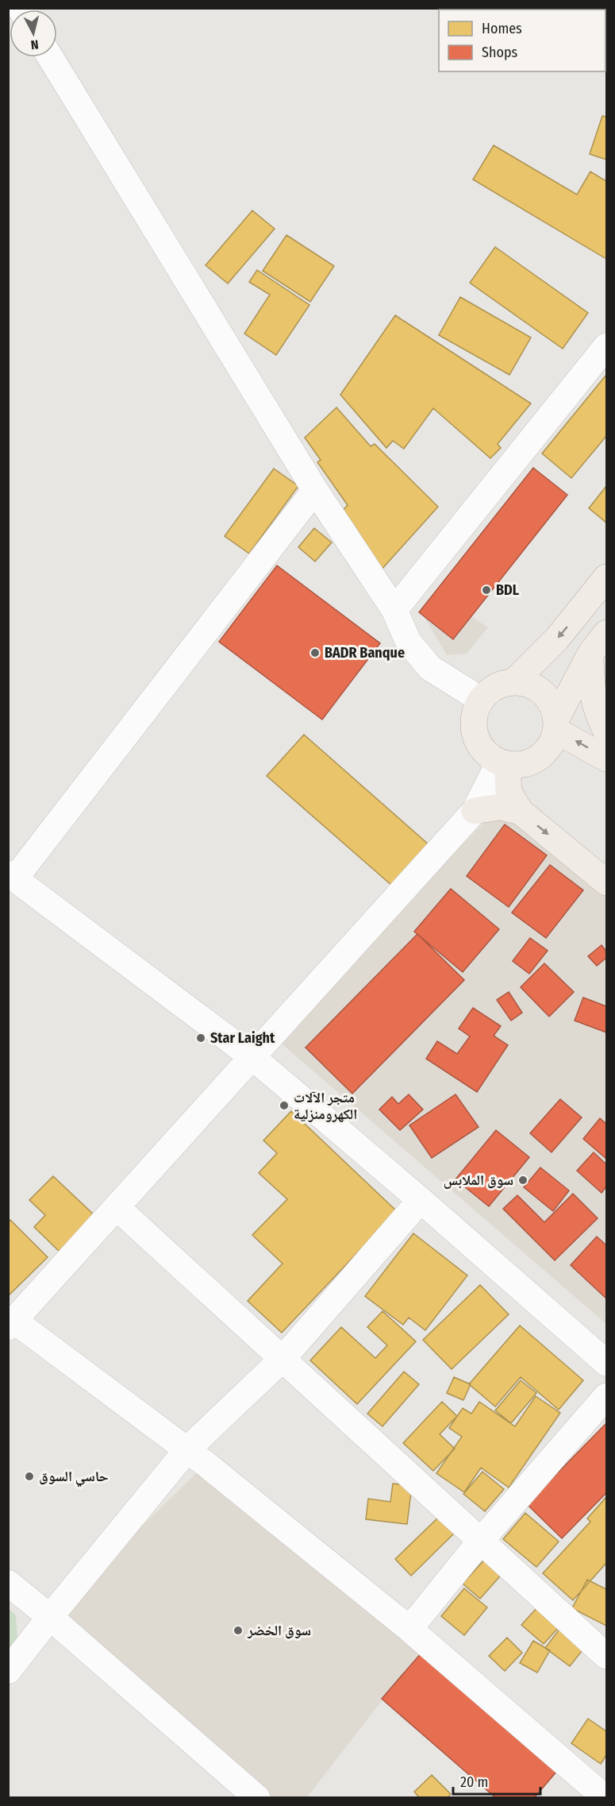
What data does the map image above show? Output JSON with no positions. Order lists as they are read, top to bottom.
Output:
{
  "places": [
    "BDL",
    "BADR Banque",
    "Star Laight",
    "متجر الآلات الكهرومنزلية",
    "سوق الملابس",
    "حاسي السوق",
    "سوق الخضر"
  ],
  "legend": ["Homes", "Shops"],
  "scale_bar": "20 m",
  "north": "bottom"
}
